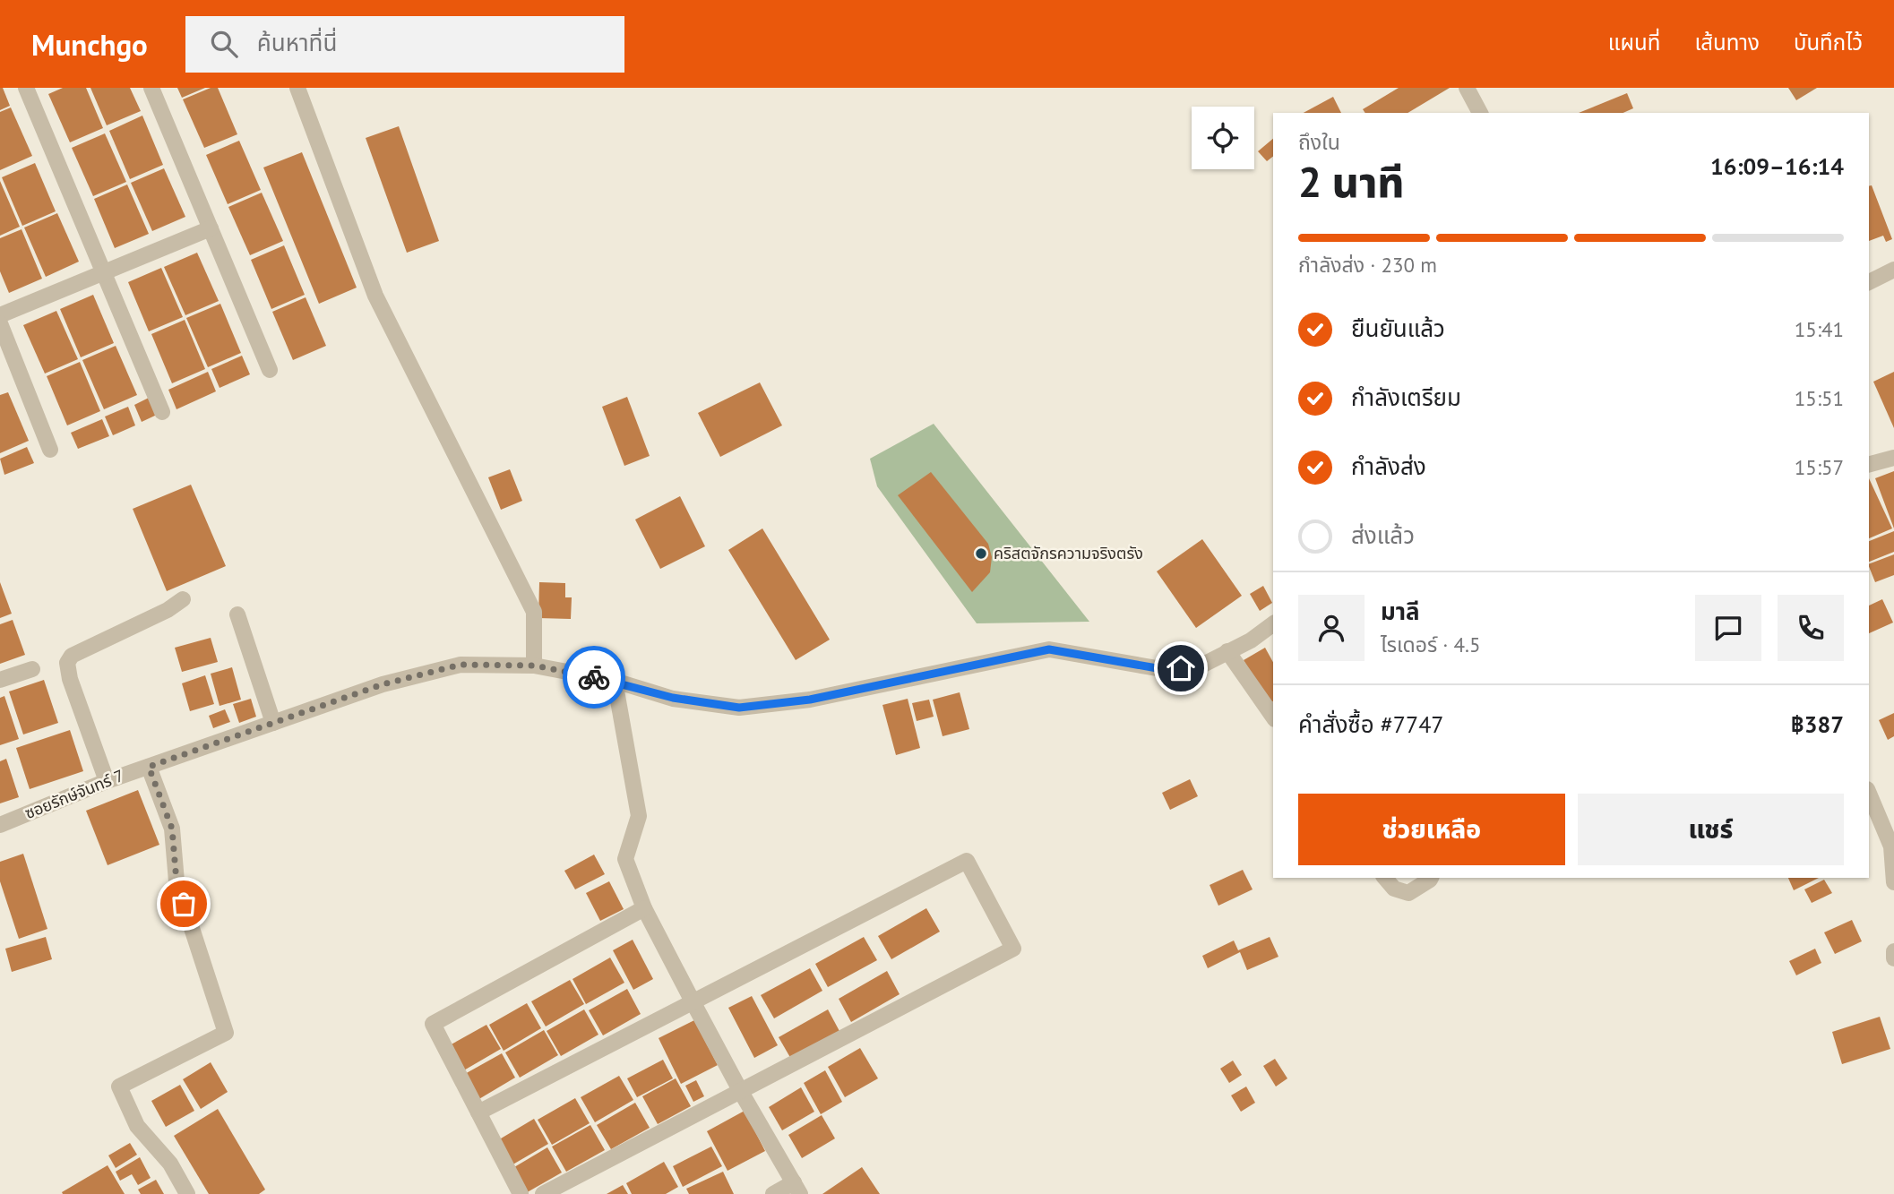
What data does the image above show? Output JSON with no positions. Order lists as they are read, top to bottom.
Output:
{
  "streets": {
    "street": ["ซอยรักษ์จันทร์ 7"]
  },
  "places": ["คริสตจักรความจริงตรัง"],
  "page": {
    "header": "Munchgo",
    "search": "ค้นหาที่นี่",
    "nav": ["แผนที่", "เส้นทาง", "บันทึกไว้"],
    "heading": ["2 นาที", "ถึงใน", "16:09–16:14"],
    "panel": [
      "มาลี",
      "ไรเดอร์ · 4.5",
      "คำสั่งซื้อ #7747",
      "฿387"
    ],
    "bar": "กำลังส่ง · 230 m",
    "list": [
      ["ยืนยันแล้ว", "15:41"],
      ["กำลังเตรียม", "15:51"],
      ["กำลังส่ง", "15:57"],
      "ส่งแล้ว"
    ],
    "buttons": ["ช่วยเหลือ", "แชร์"]
  }
}
